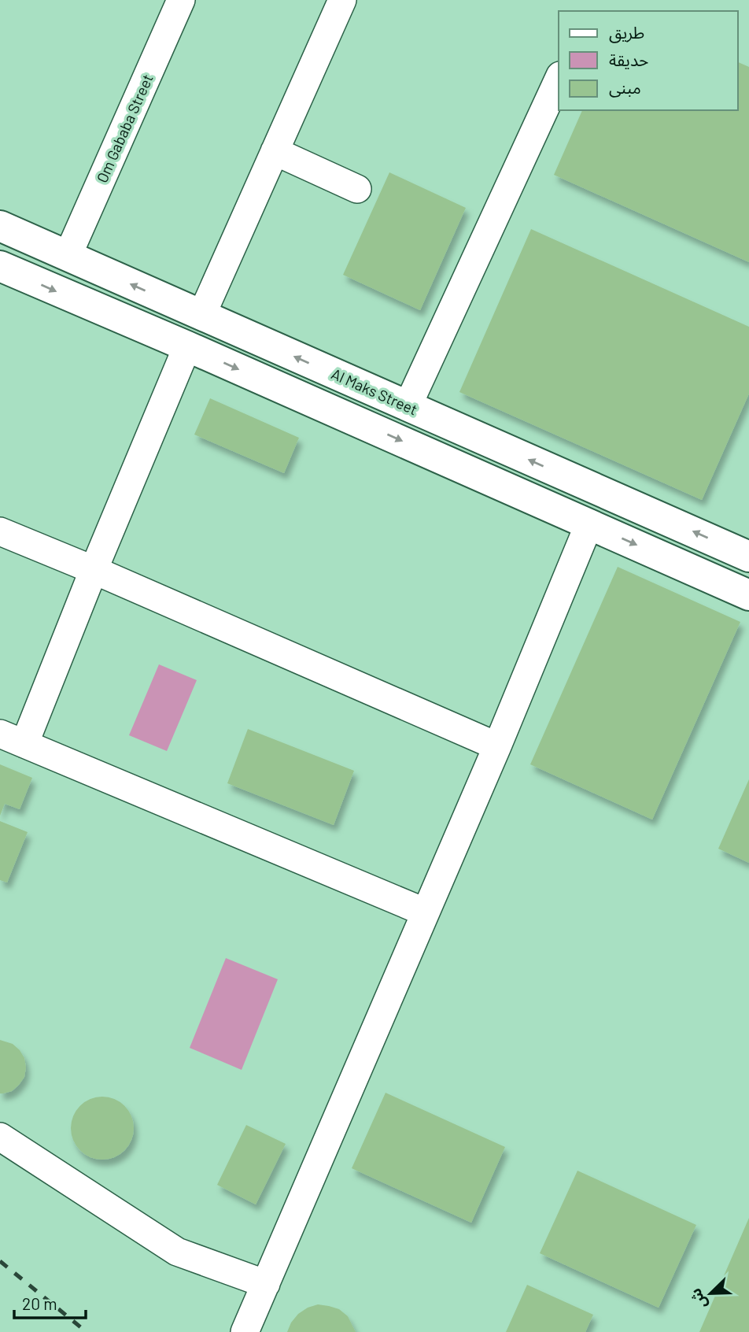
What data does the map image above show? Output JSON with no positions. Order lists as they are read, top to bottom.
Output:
{
  "streets": {
    "main road": ["Al Maks Street"],
    "street": ["Om Gababa Street"]
  },
  "crossings": [
    ["Om Gababa Street", "Al Maks Street"]
  ],
  "legend": ["طريق", "حديقة", "مبنى"],
  "scale_bar": "20 m",
  "north": "bottom left"
}
